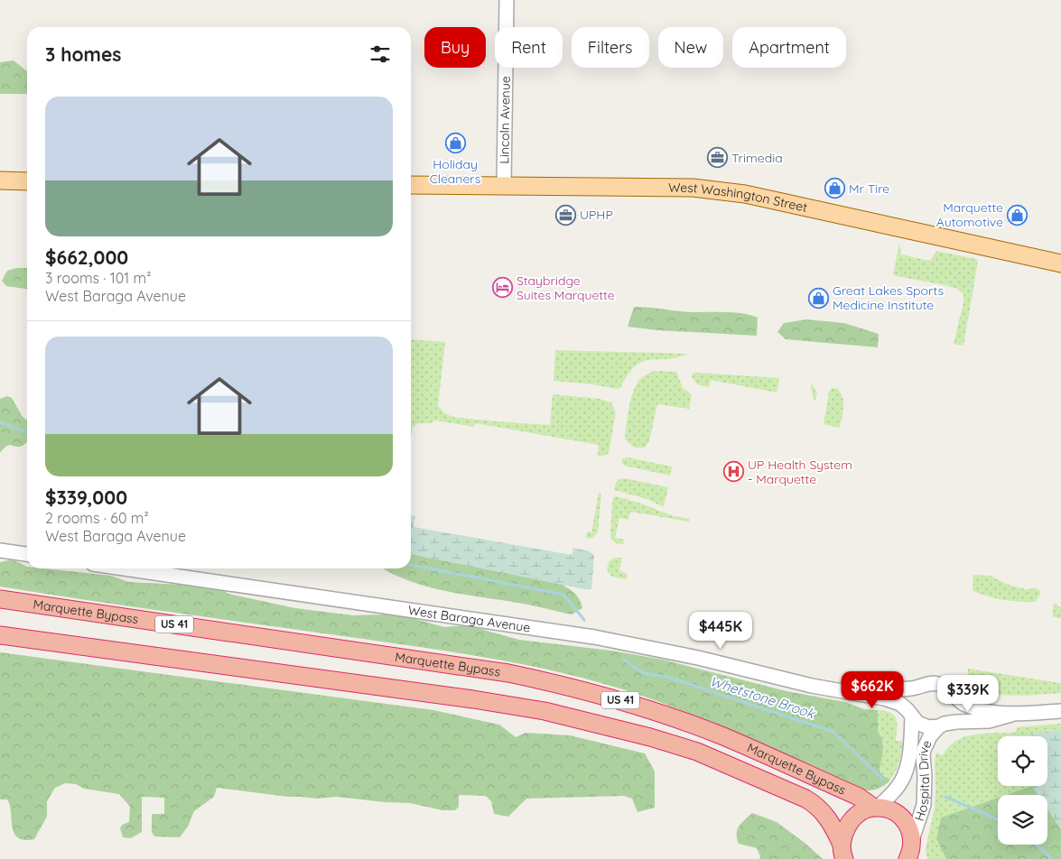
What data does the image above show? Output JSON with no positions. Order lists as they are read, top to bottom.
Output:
{
  "streets": {
    "highway": ["Marquette Bypass", "US 41"],
    "main road": ["West Washington Street"],
    "street": ["Lincoln Avenue", "West Baraga Avenue", "Hospital Drive"]
  },
  "crossings": [
    ["Lincoln Avenue", "West Washington Street"],
    ["Marquette Bypass", "US 41"],
    ["Marquette Bypass", "Hospital Drive"],
    ["West Baraga Avenue", "Hospital Drive"],
    ["US 41", "Hospital Drive"]
  ],
  "water": ["Whetstone Brook"],
  "places": {
    "shop": [
      "Holiday Cleaners",
      "Mr Tire",
      "Marquette Automotive",
      "Great Lakes Sports Medicine Institute"
    ],
    "office": ["Trimedia", "UPHP"],
    "hotel": ["Staybridge Suites Marquette"],
    "hospital": ["UP Health System - Marquette"]
  },
  "page": {
    "chip": [
      "Buy",
      "Rent",
      "Filters",
      "New",
      "Apartment"
    ],
    "heading": "3 homes",
    "list": [
      {
        "name": "$662,000",
        "note": "3 rooms · 101 m² · West Baraga Avenue"
      },
      {
        "name": "$339,000",
        "note": "2 rooms · 60 m² · West Baraga Avenue"
      }
    ],
    "price": ["$445K", "$662K", "$339K"]
  }
}
